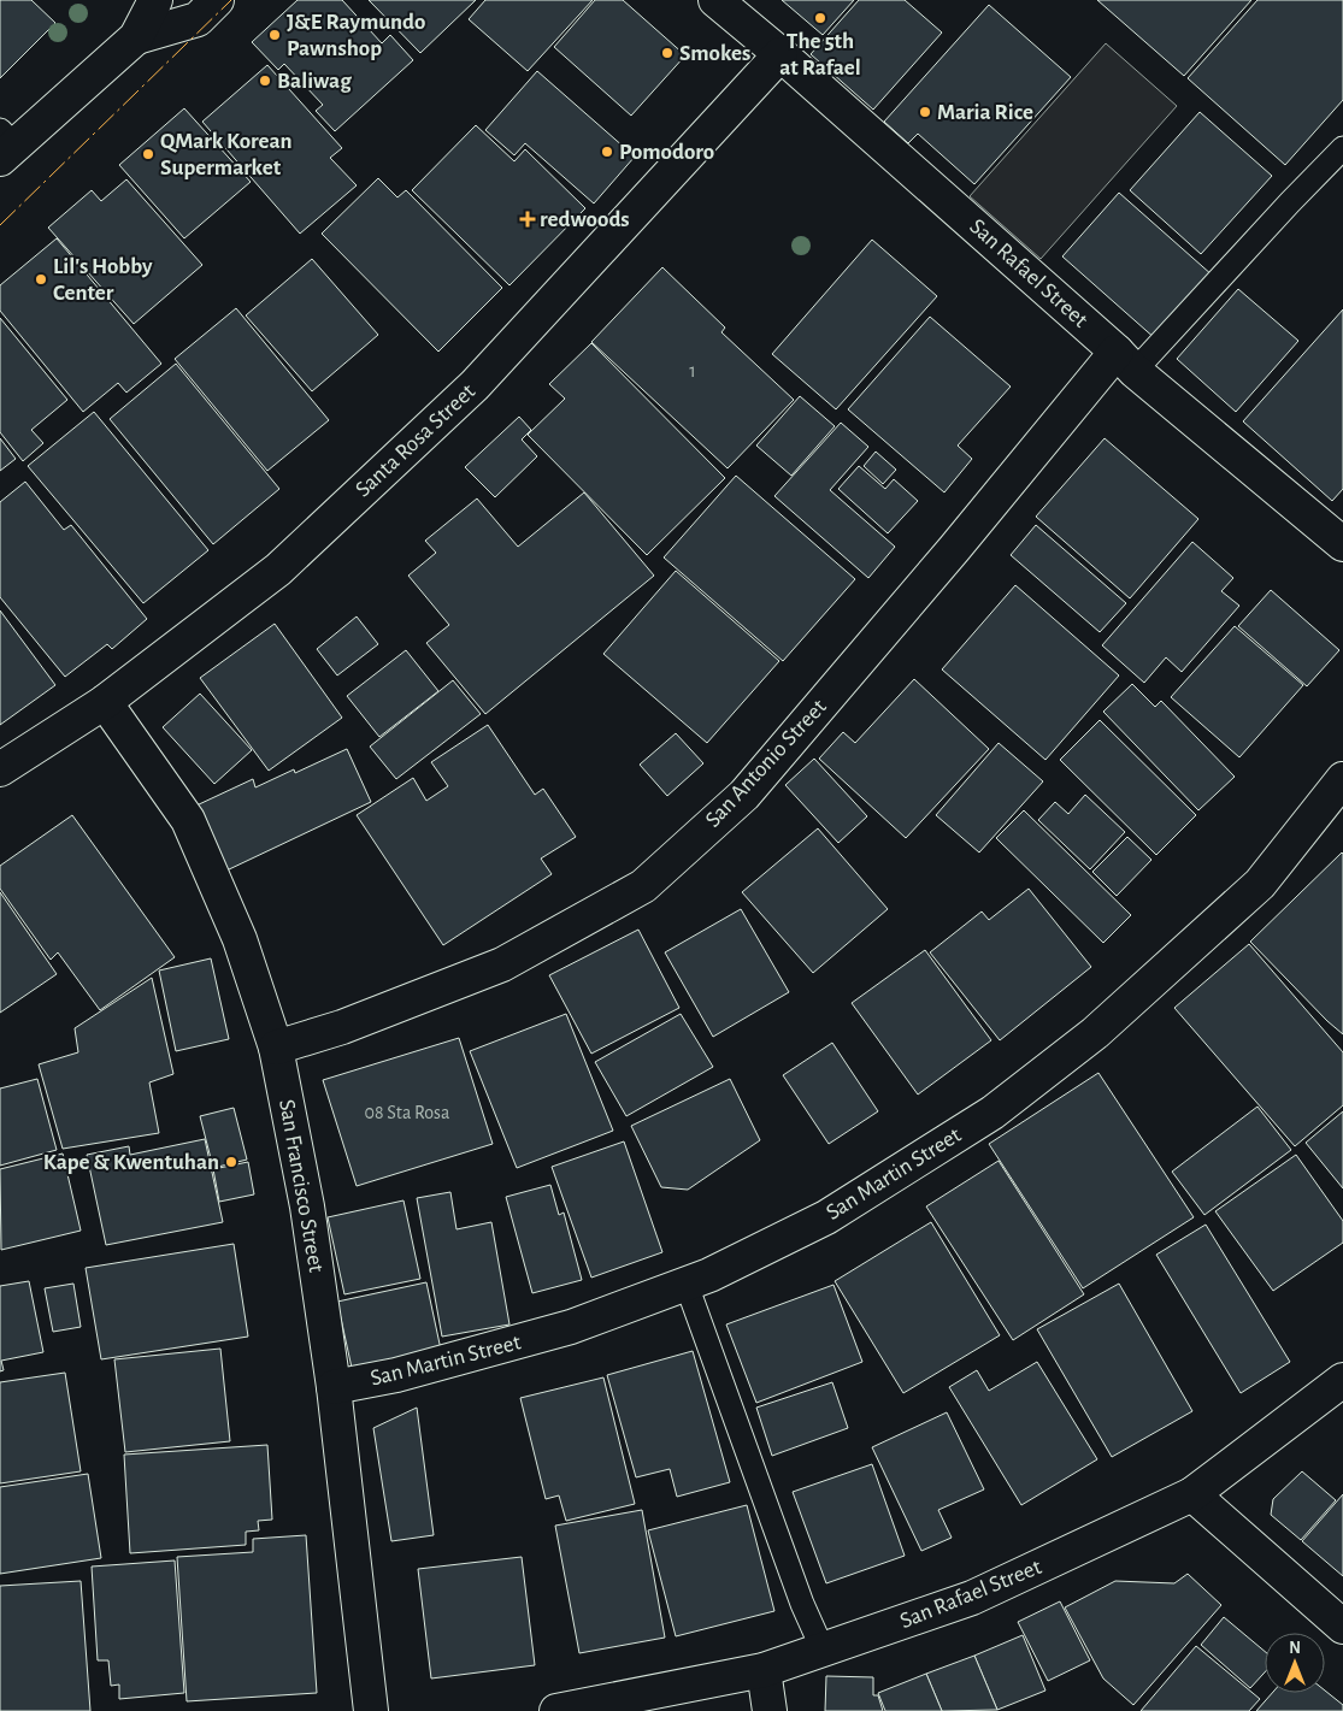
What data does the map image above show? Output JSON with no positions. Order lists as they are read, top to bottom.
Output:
{
  "streets": {
    "street": [
      "San Rafael Street",
      "Santa Rosa Street",
      "San Antonio Street",
      "San Martin Street",
      "San Francisco Street"
    ]
  },
  "crossings": [
    ["San Rafael Street", "Santa Rosa Street"],
    ["San Rafael Street", "San Antonio Street"],
    ["Santa Rosa Street", "San Francisco Street"],
    ["San Antonio Street", "San Francisco Street"],
    ["San Martin Street", "San Francisco Street"]
  ],
  "places": {
    "other": [
      "The 5th at Rafael",
      "J&E Raymundo Pawnshop",
      "Smokes",
      "Baliwag",
      "Maria Rice",
      "Pomodoro",
      "QMark Korean Supermarket",
      "Lil's Hobby Center",
      "Kape & Kwentuhan"
    ],
    "health": ["redwoods"]
  },
  "house_numbers": ["1", "08 Sta Rosa"],
  "north": "top"
}
